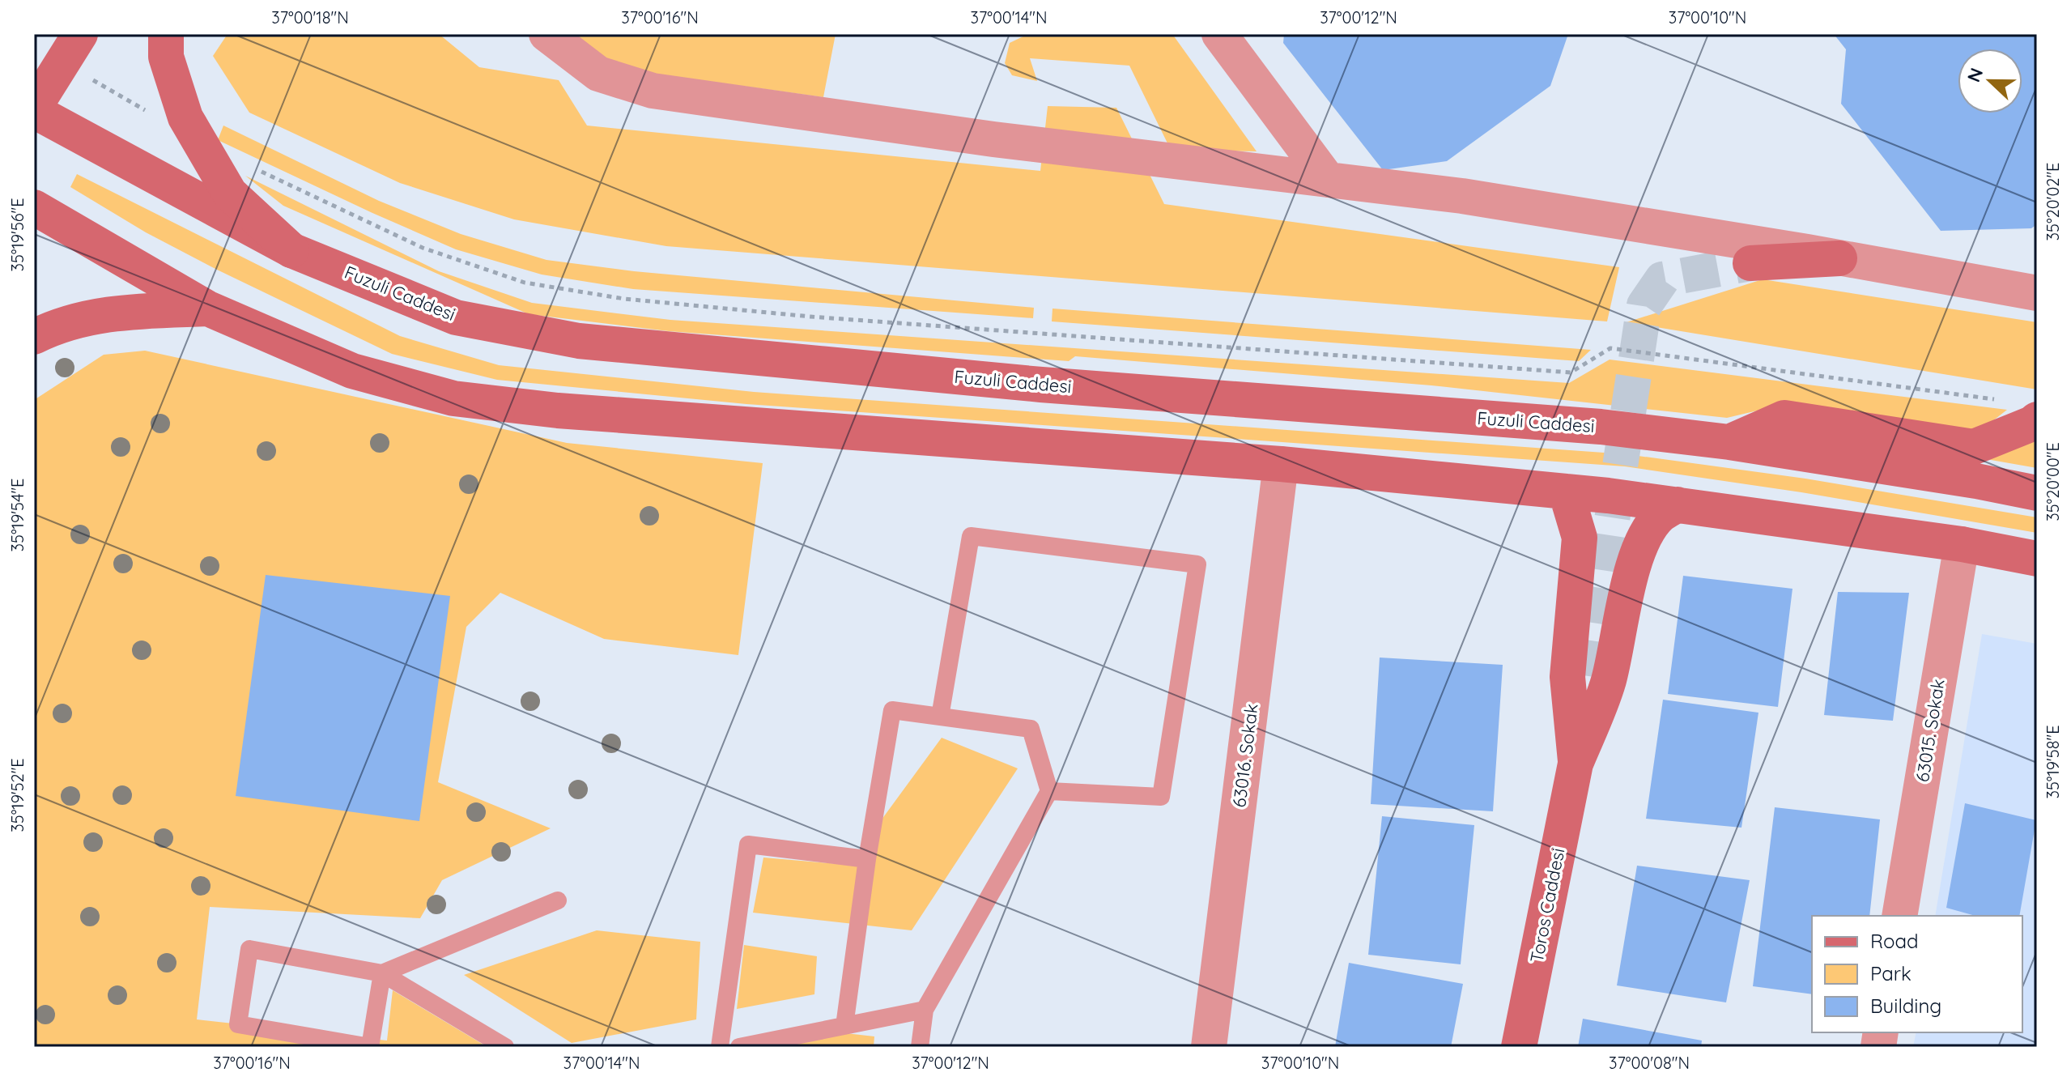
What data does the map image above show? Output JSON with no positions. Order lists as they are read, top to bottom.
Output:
{
  "streets": {
    "main road": ["Fuzuli Caddesi", "Toros Caddesi"],
    "street": ["63015. Sokak", "63016. Sokak"]
  },
  "legend": ["Road", "Park", "Building"],
  "north": "left",
  "coordinates": [
    "37°00'18\"N",
    "37°00'16\"N",
    "37°00'14\"N",
    "37°00'12\"N",
    "37°00'10\"N",
    "35°20'02\"E",
    "35°19'56\"E",
    "35°20'00\"E",
    "35°19'54\"E",
    "35°19'58\"E",
    "35°19'52\"E",
    "37°00'08\"N"
  ]
}
